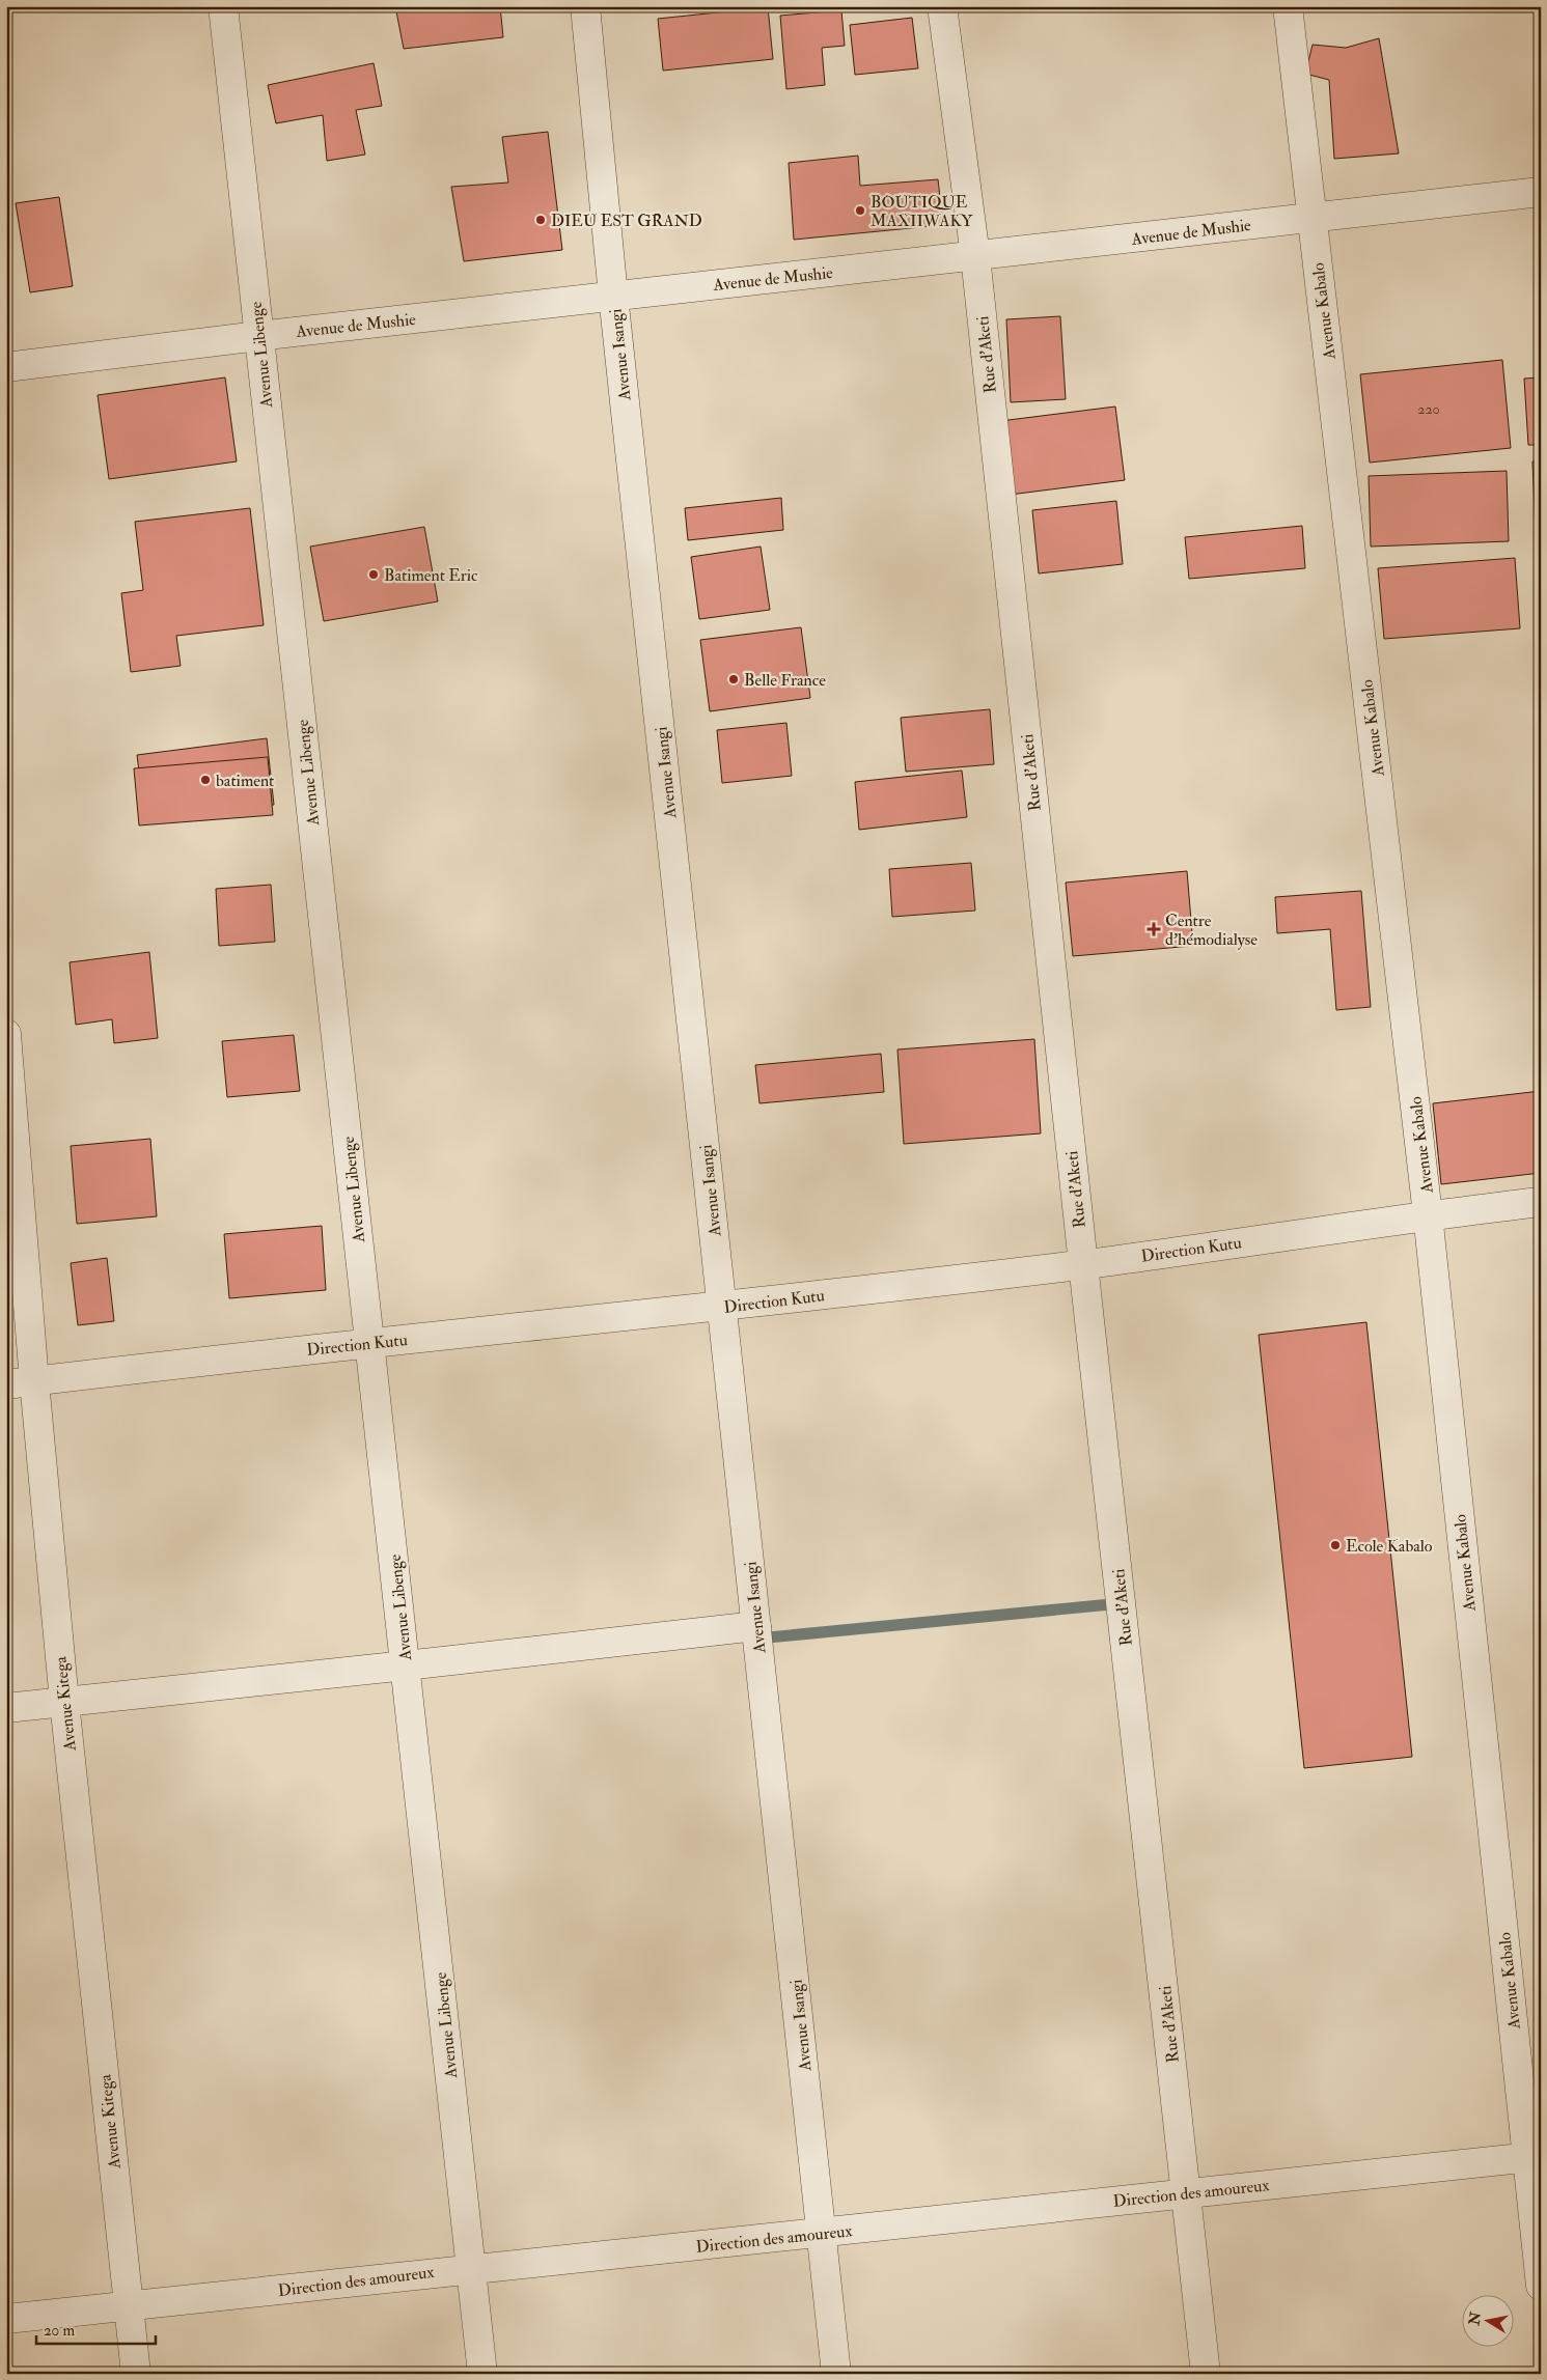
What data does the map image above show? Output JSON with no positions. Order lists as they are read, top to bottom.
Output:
{
  "streets": {
    "street": [
      "Avenue de Mushie",
      "Avenue Kabalo",
      "Avenue Libenge",
      "Avenue Isangi",
      "Rue d'Aketi",
      "Direction Kutu",
      "Avenue Kitega",
      "Direction des amoureux"
    ]
  },
  "crossings": [
    ["Avenue de Mushie", "Avenue Kabalo"],
    ["Avenue de Mushie", "Avenue Libenge"],
    ["Avenue de Mushie", "Avenue Isangi"],
    ["Avenue de Mushie", "Rue d'Aketi"],
    ["Avenue Kabalo", "Direction Kutu"],
    ["Avenue Kabalo", "Direction des amoureux"],
    ["Avenue Libenge", "Direction Kutu"],
    ["Avenue Libenge", "Direction des amoureux"],
    ["Avenue Isangi", "Direction Kutu"],
    ["Avenue Isangi", "Direction des amoureux"],
    ["Rue d'Aketi", "Direction Kutu"],
    ["Rue d'Aketi", "Direction des amoureux"],
    ["Direction Kutu", "Avenue Kitega"],
    ["Avenue Kitega", "Direction des amoureux"]
  ],
  "places": {
    "other": [
      "BOUTIQUE MAXIIWAKY",
      "DIEU EST GRAND",
      "Batiment Eric",
      "Belle France",
      "batiment",
      "Ecole Kabalo"
    ],
    "health": ["Centre d'hémodialyse"]
  },
  "house_numbers": ["220"],
  "scale_bar": "20 m",
  "north": "left"
}
